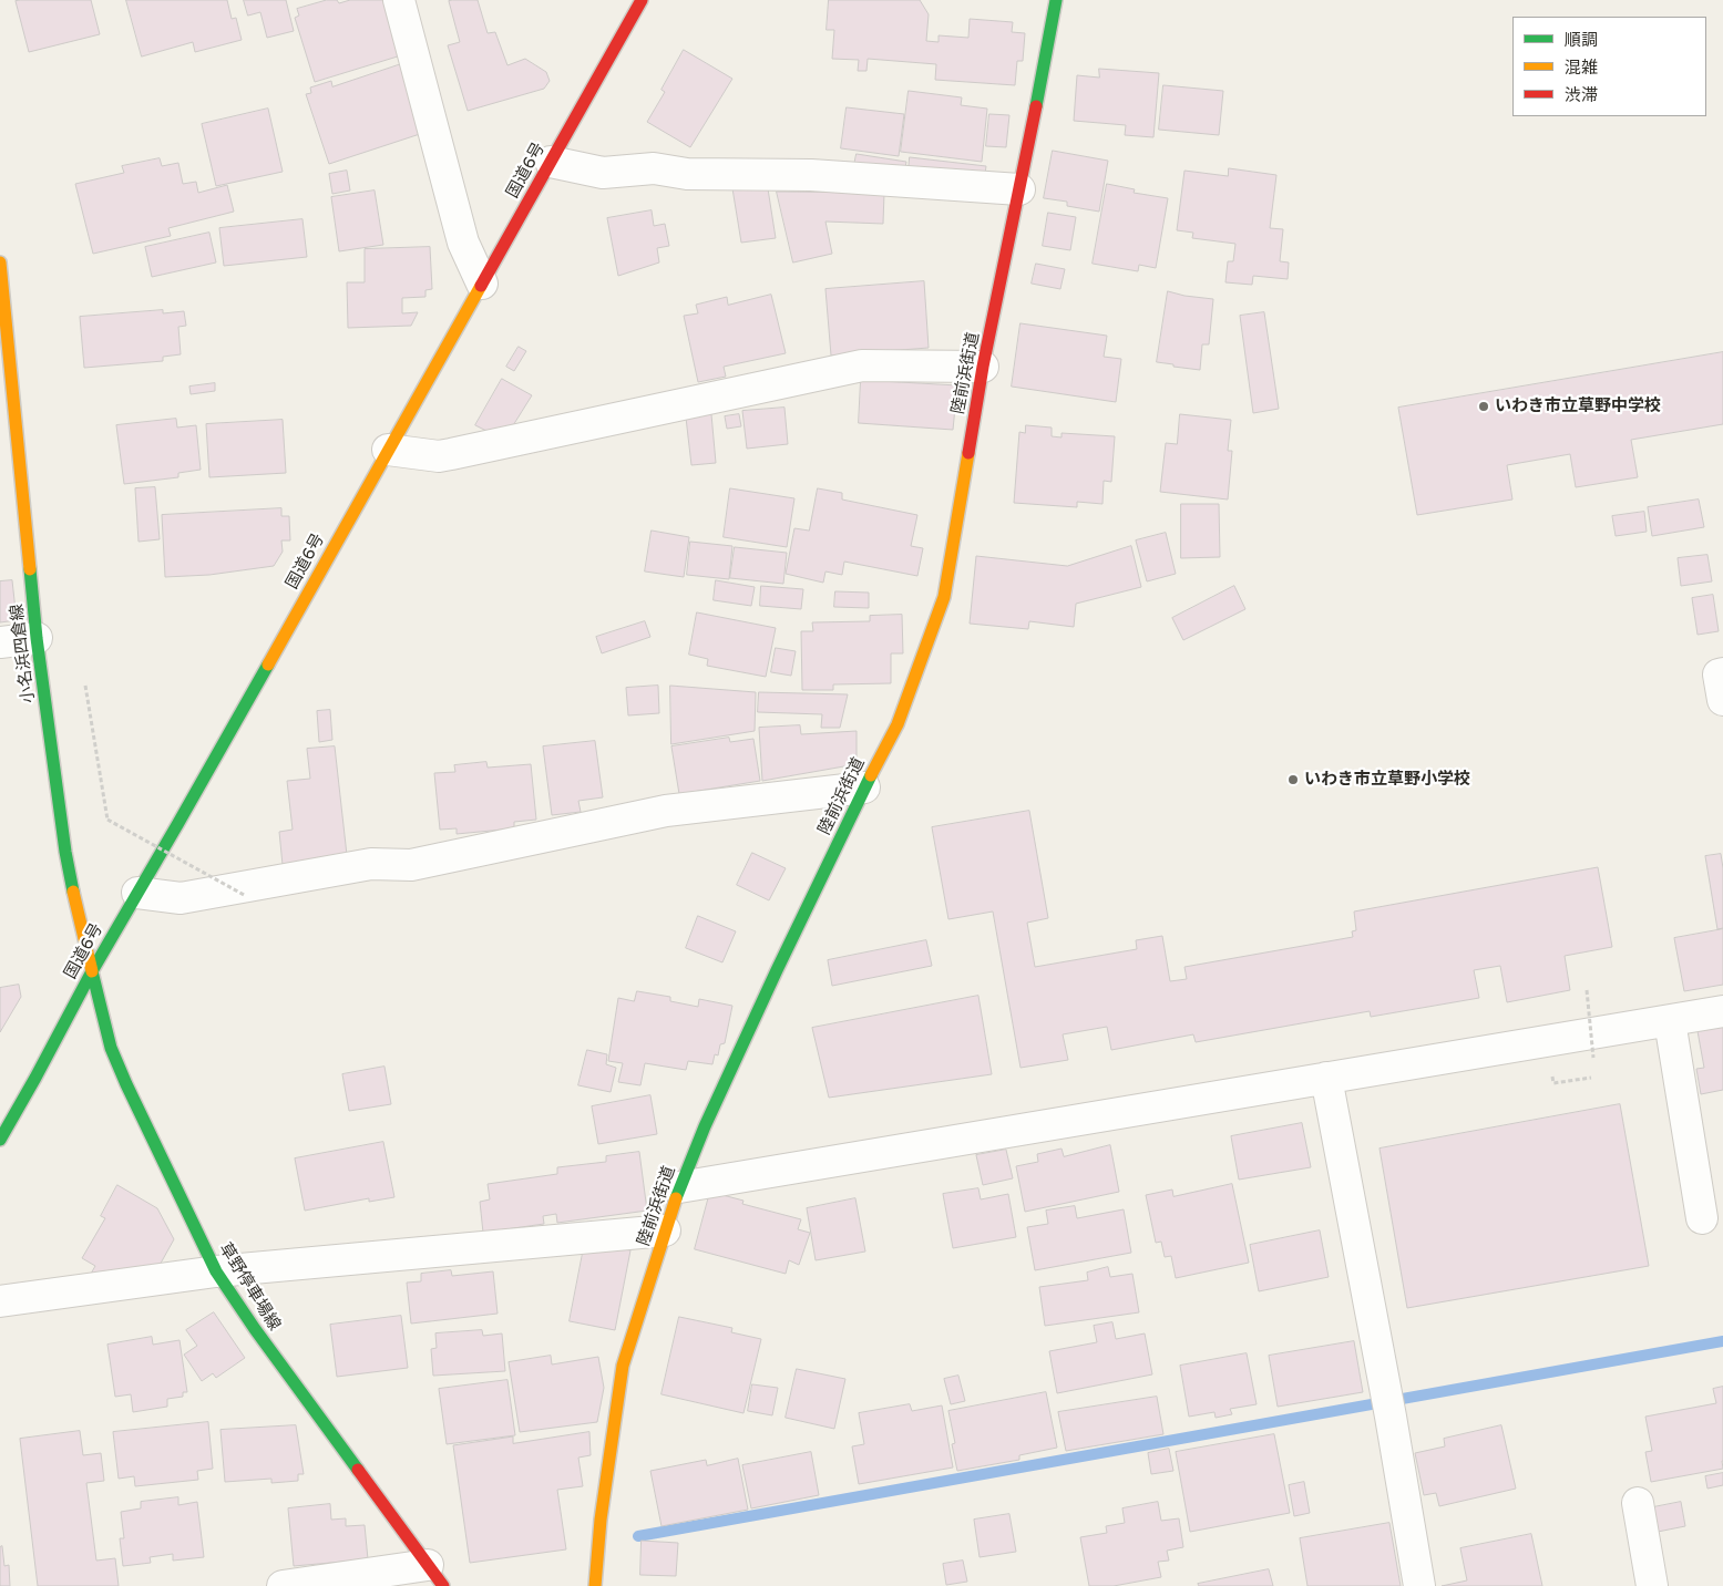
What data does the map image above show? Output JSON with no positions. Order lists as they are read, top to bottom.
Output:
{
  "streets": {
    "main road": [
      "国道6号",
      "陸前浜街道",
      "小名浜四倉線",
      "草野停車場線"
    ]
  },
  "crossings": [
    ["国道6号", "小名浜四倉線"],
    ["国道6号", "草野停車場線"],
    ["小名浜四倉線", "草野停車場線"]
  ],
  "places": ["いわき市立草野中学校", "いわき市立草野小学校"],
  "legend": ["順調", "混雑", "渋滞"]
}
